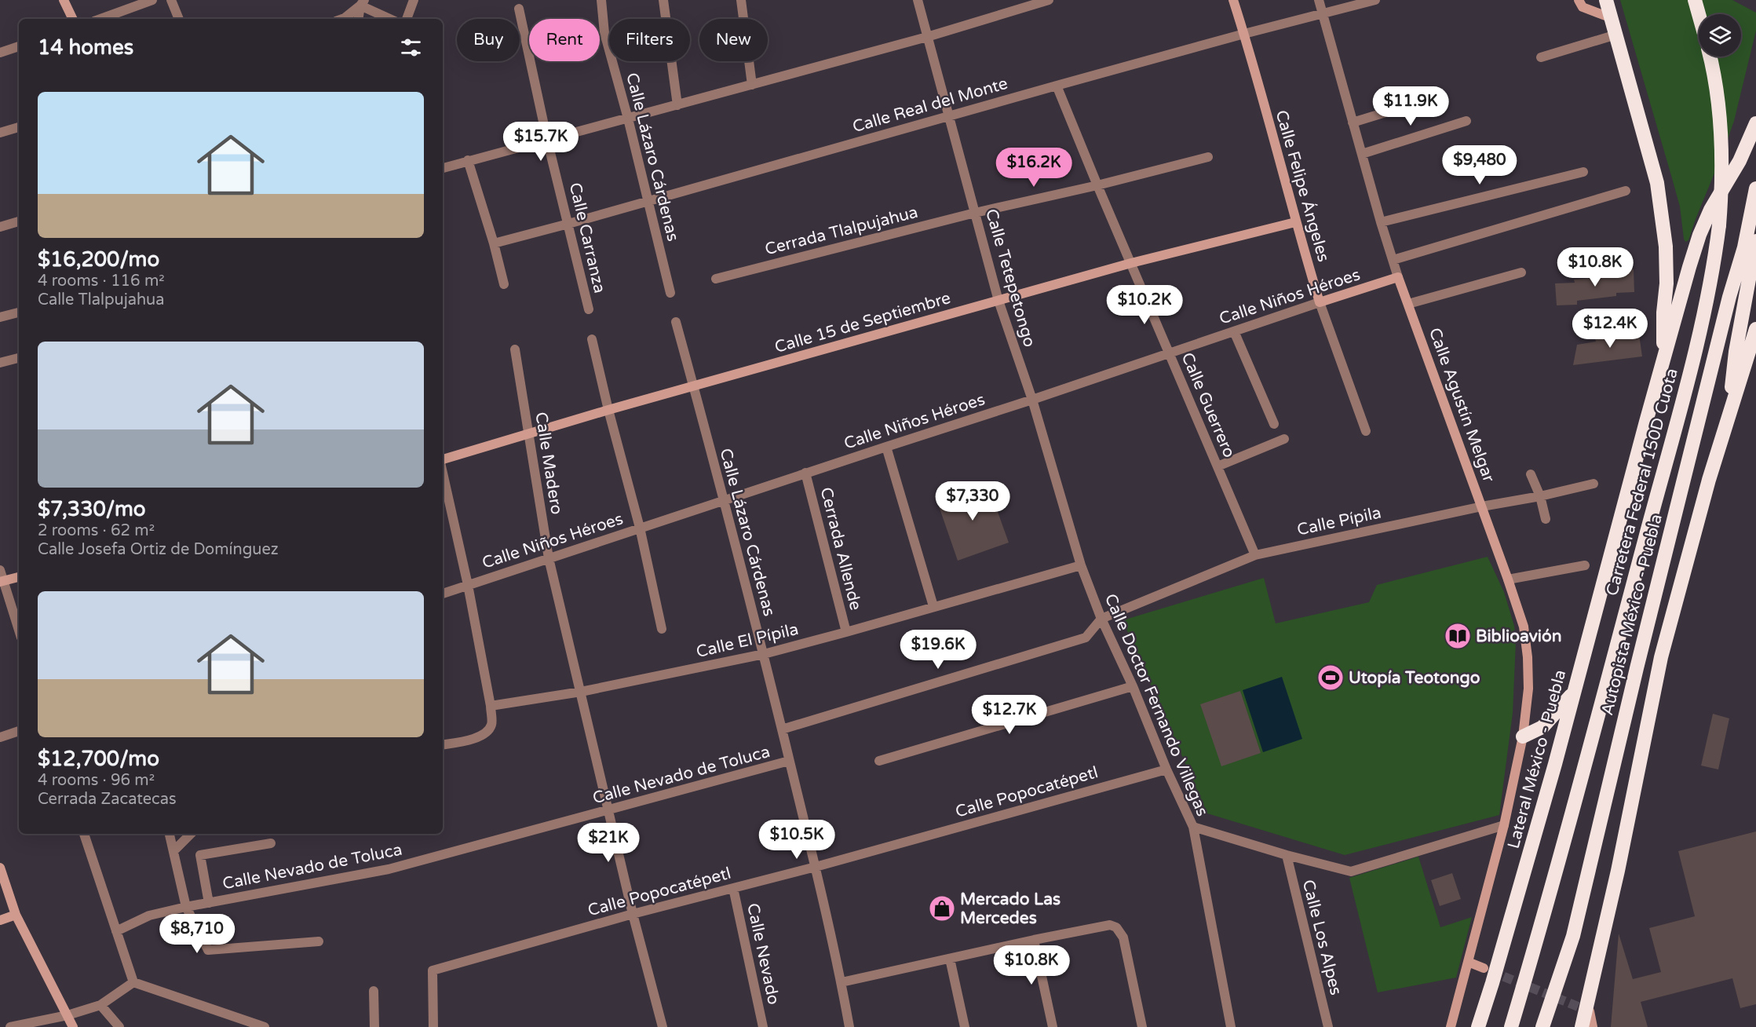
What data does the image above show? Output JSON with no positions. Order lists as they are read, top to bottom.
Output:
{
  "streets": {
    "highway": ["Carretera Federal 150D Cuota", "Autopista México - Puebla", "Lateral México - Puebla"],
    "street": [
      "Calle Real del Monte",
      "Calle Lázaro Cárdenas",
      "Calle Felipe Ángeles",
      "Cerrada Tlalpujahua",
      "Calle Carranza",
      "Calle Tetepetongo",
      "Calle Niños Héroes",
      "Calle 15 de Septiembre",
      "Calle Guerrero",
      "Calle Agustín Melgar",
      "Calle Madero",
      "Calle Pípila",
      "Cerrada Allende",
      "Calle El Pípila",
      "Calle Doctor Fernando Villegas",
      "Calle Nevado de Toluca",
      "Calle Popocatépetl",
      "Calle Los Alpes",
      "Calle Nevado"
    ]
  },
  "crossings": [
    ["Calle Real del Monte", "Calle Lázaro Cárdenas"],
    ["Calle Real del Monte", "Calle Felipe Ángeles"],
    ["Calle Real del Monte", "Calle Carranza"],
    ["Calle Real del Monte", "Calle Tetepetongo"],
    ["Calle Real del Monte", "Calle Guerrero"],
    ["Calle Real del Monte", "Calle Agustín Melgar"],
    ["Calle Lázaro Cárdenas", "Calle Niños Héroes"],
    ["Calle Lázaro Cárdenas", "Calle 15 de Septiembre"],
    ["Calle Lázaro Cárdenas", "Calle El Pípila"],
    ["Calle Lázaro Cárdenas", "Calle Nevado de Toluca"],
    ["Calle Lázaro Cárdenas", "Calle Popocatépetl"],
    ["Calle Felipe Ángeles", "Calle Niños Héroes"],
    ["Calle Felipe Ángeles", "Calle 15 de Septiembre"],
    ["Cerrada Tlalpujahua", "Calle Tetepetongo"],
    ["Cerrada Tlalpujahua", "Calle Guerrero"],
    ["Calle Tetepetongo", "Calle Niños Héroes"],
    ["Calle Tetepetongo", "Calle 15 de Septiembre"],
    ["Calle Tetepetongo", "Calle Doctor Fernando Villegas"],
    ["Calle Niños Héroes", "Calle Guerrero"],
    ["Calle Niños Héroes", "Calle Agustín Melgar"],
    ["Calle Niños Héroes", "Calle Madero"],
    ["Calle Niños Héroes", "Cerrada Allende"],
    ["Calle Niños Héroes", "Calle Doctor Fernando Villegas"],
    ["Calle 15 de Septiembre", "Calle Guerrero"],
    ["Calle 15 de Septiembre", "Calle Madero"],
    ["Calle Guerrero", "Calle Pípila"],
    ["Calle Agustín Melgar", "Calle Pípila"],
    ["Calle Madero", "Calle El Pípila"],
    ["Calle Madero", "Calle Nevado de Toluca"],
    ["Calle Madero", "Calle Popocatépetl"],
    ["Calle Pípila", "Calle Doctor Fernando Villegas"],
    ["Calle Pípila", "Calle Nevado de Toluca"],
    ["Cerrada Allende", "Calle El Pípila"],
    ["Calle El Pípila", "Calle Doctor Fernando Villegas"],
    ["Calle Doctor Fernando Villegas", "Calle Nevado de Toluca"],
    ["Calle Doctor Fernando Villegas", "Calle Popocatépetl"],
    ["Calle Popocatépetl", "Calle Nevado"]
  ],
  "places": {
    "library": ["Biblioavión"],
    "sports": ["Utopía Teotongo"],
    "shop": ["Mercado Las Mercedes"]
  },
  "page": {
    "chip": [
      "Buy",
      "Rent",
      "Filters",
      "New"
    ],
    "heading": "14 homes",
    "list": [
      {
        "name": "$16,200/mo",
        "note": "4 rooms · 116 m² · Calle Tlalpujahua"
      },
      {
        "name": "$7,330/mo",
        "note": "2 rooms · 62 m² · Calle Josefa Ortiz de Domínguez"
      },
      {
        "name": "$12,700/mo",
        "note": "4 rooms · 96 m² · Cerrada Zacatecas"
      }
    ],
    "price": [
      "$11.9K",
      "$15.7K",
      "$9,480",
      "$16.2K",
      "$10.8K",
      "$10.2K",
      "$12.4K",
      "$7,330",
      "$19.6K",
      "$12.7K",
      "$10.5K",
      "$21K",
      "$8,710",
      "$10.8K"
    ]
  }
}
